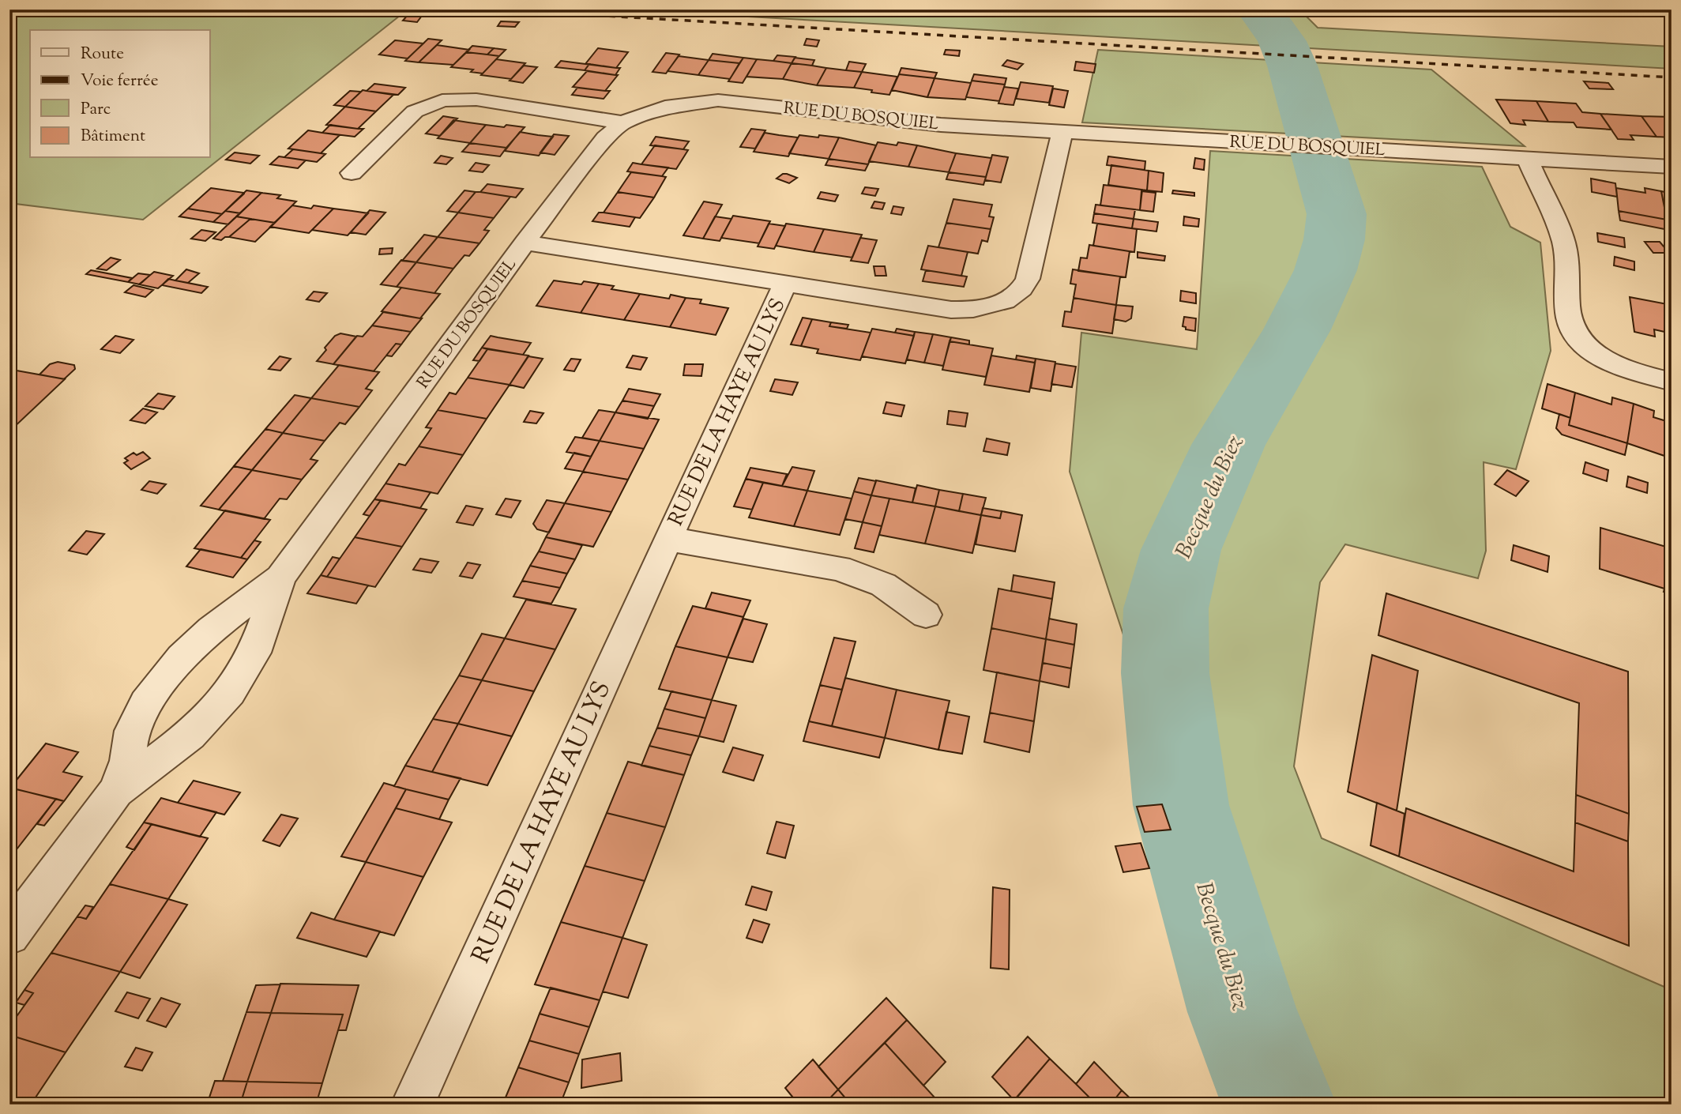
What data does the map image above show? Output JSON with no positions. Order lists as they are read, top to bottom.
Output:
{
  "streets": {
    "street": ["RUE DU BOSQUIEL", "RUE DE LA HAYE AU LYS"]
  },
  "crossings": [
    ["RUE DU BOSQUIEL", "RUE DE LA HAYE AU LYS"]
  ],
  "water": ["Becque du Biez"],
  "legend": [
    "Route",
    "Voie ferrée",
    "Parc",
    "Bâtiment"
  ]
}
